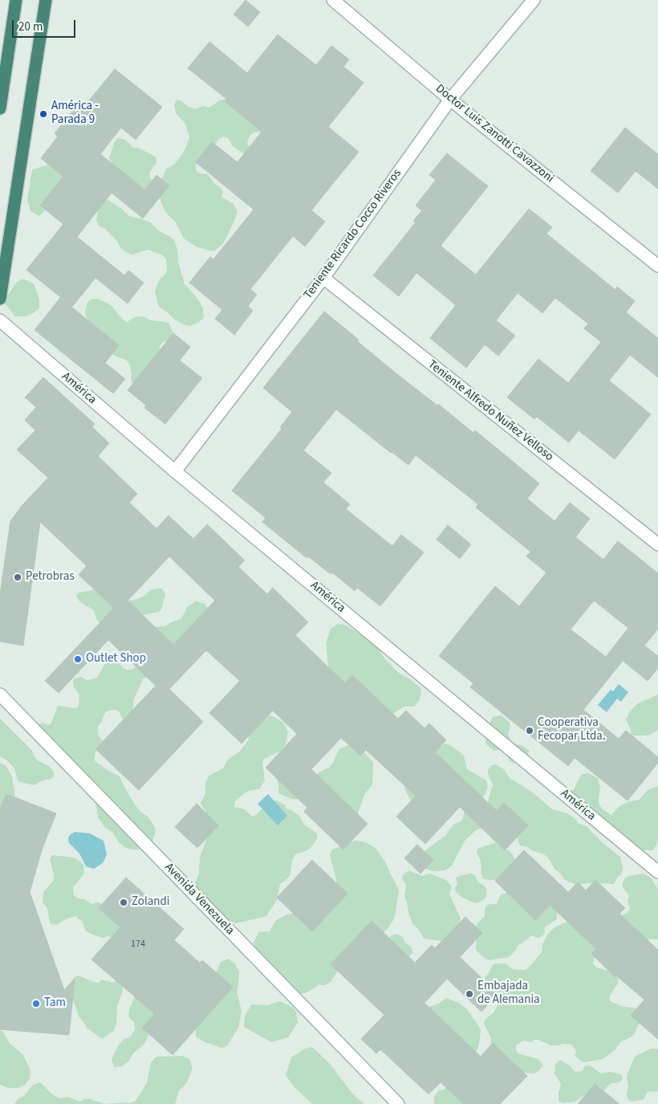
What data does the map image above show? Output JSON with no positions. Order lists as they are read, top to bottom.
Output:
{
  "streets": {
    "street": [
      "Doctor Luis Zanotti Cavazzoni",
      "Teniente Ricardo Cocco Riveros",
      "América",
      "Teniente Alfredo Nuñez Velloso",
      "Avenida Venezuela"
    ]
  },
  "crossings": [
    ["Doctor Luis Zanotti Cavazzoni", "Teniente Ricardo Cocco Riveros"],
    ["Teniente Ricardo Cocco Riveros", "América"],
    ["Teniente Ricardo Cocco Riveros", "Teniente Alfredo Nuñez Velloso"]
  ],
  "places": [
    "América - Parada 9",
    "Petrobras",
    "Outlet Shop",
    "Cooperativa Fecopar Ltda.",
    "Zolandi",
    "Embajada de Alemania",
    "Tam"
  ],
  "house_numbers": ["174"],
  "scale_bar": "20 m"
}
